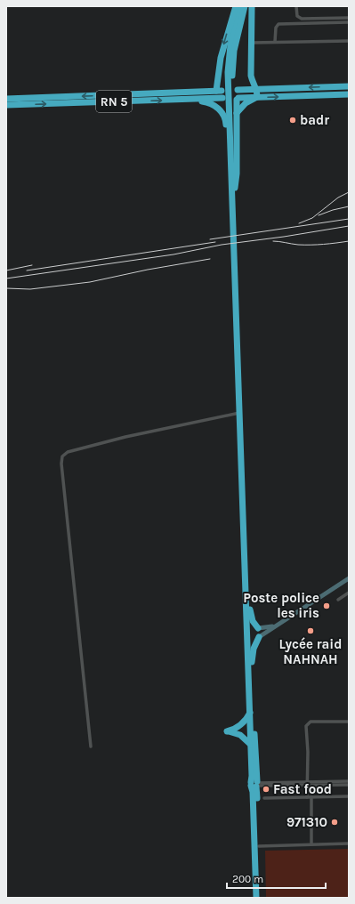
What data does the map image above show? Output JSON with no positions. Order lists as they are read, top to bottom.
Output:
{
  "streets": {
    "highway": ["RN 5"]
  },
  "places": [
    "badr",
    "Poste police les iris",
    "Lycée raid NAHNAH",
    "Fast food",
    "971310"
  ],
  "scale_bar": "200 m"
}
